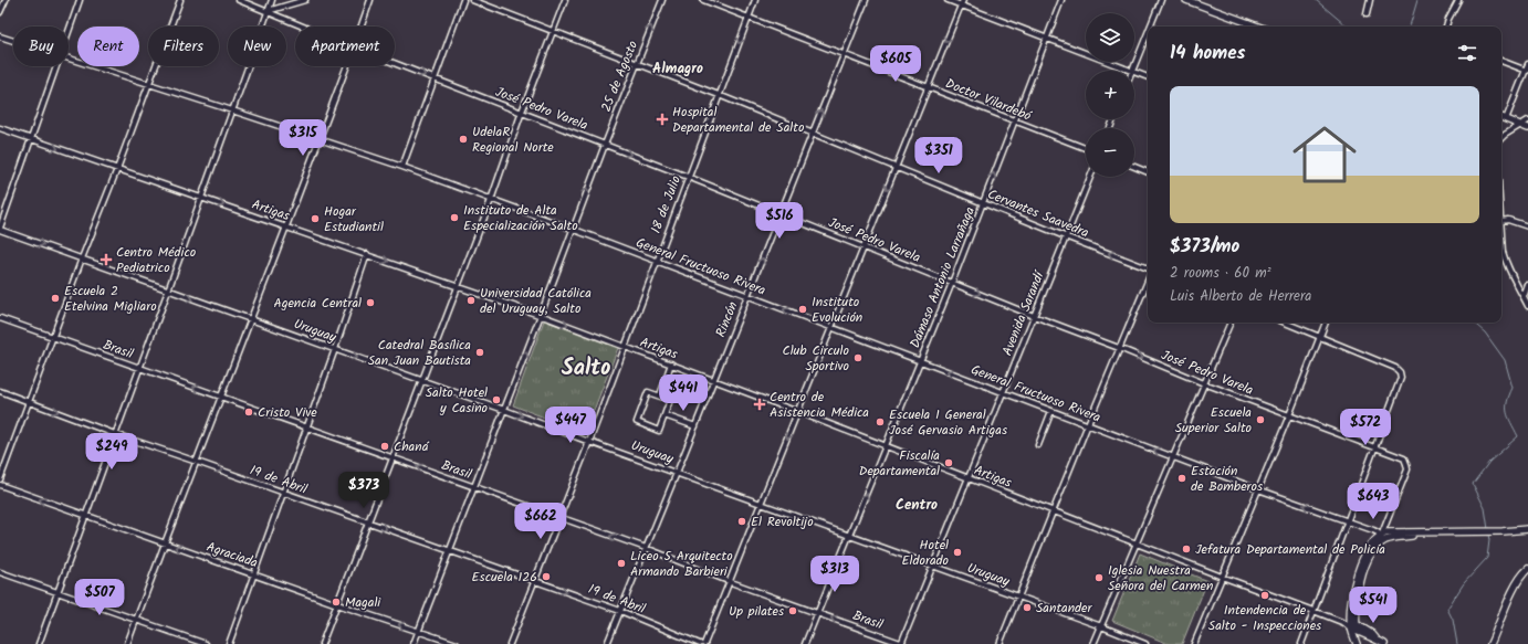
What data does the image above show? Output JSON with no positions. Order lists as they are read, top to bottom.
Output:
{
  "streets": {
    "street": [
      "25 de Agosto",
      "Doctor Vilardebó",
      "José Pedro Varela",
      "18 de Julio",
      "Artigas",
      "Cervantes Saavedra",
      "General Fructuoso Rivera",
      "Dámaso Antonio Larrañaga",
      "Avenida Sarandí",
      "Rincón",
      "Uruguay",
      "Brasil",
      "19 de Abril",
      "Agraciada"
    ]
  },
  "crossings": [
    ["25 de Agosto", "José Pedro Varela"],
    ["25 de Agosto", "Artigas"],
    ["25 de Agosto", "Cervantes Saavedra"],
    ["25 de Agosto", "General Fructuoso Rivera"],
    ["25 de Agosto", "Uruguay"],
    ["25 de Agosto", "Brasil"],
    ["25 de Agosto", "19 de Abril"],
    ["25 de Agosto", "Agraciada"],
    ["Doctor Vilardebó", "18 de Julio"],
    ["Doctor Vilardebó", "Dámaso Antonio Larrañaga"],
    ["Doctor Vilardebó", "Rincón"],
    ["José Pedro Varela", "18 de Julio"],
    ["José Pedro Varela", "General Fructuoso Rivera"],
    ["José Pedro Varela", "Dámaso Antonio Larrañaga"],
    ["José Pedro Varela", "Avenida Sarandí"],
    ["José Pedro Varela", "Rincón"],
    ["18 de Julio", "Artigas"],
    ["18 de Julio", "Cervantes Saavedra"],
    ["18 de Julio", "General Fructuoso Rivera"],
    ["18 de Julio", "Uruguay"],
    ["18 de Julio", "Brasil"],
    ["18 de Julio", "19 de Abril"],
    ["Artigas", "Dámaso Antonio Larrañaga"],
    ["Artigas", "Avenida Sarandí"],
    ["Artigas", "Rincón"],
    ["Cervantes Saavedra", "Dámaso Antonio Larrañaga"],
    ["Cervantes Saavedra", "Avenida Sarandí"],
    ["Cervantes Saavedra", "Rincón"],
    ["General Fructuoso Rivera", "Dámaso Antonio Larrañaga"],
    ["General Fructuoso Rivera", "Avenida Sarandí"],
    ["General Fructuoso Rivera", "Rincón"],
    ["Dámaso Antonio Larrañaga", "Uruguay"],
    ["Dámaso Antonio Larrañaga", "Brasil"],
    ["Avenida Sarandí", "Uruguay"],
    ["Avenida Sarandí", "Brasil"],
    ["Rincón", "Uruguay"],
    ["Rincón", "Brasil"],
    ["Rincón", "19 de Abril"]
  ],
  "one_way": [
    "25 de Agosto",
    "Brasil",
    "19 de Abril",
    "Agraciada"
  ],
  "districts": ["Almagro", "Salto", "Centro"],
  "places": {
    "health": ["Hospital Departamental de Salto", "Centro Médico Pediatrico", "Centro de Asistencia Médica"],
    "other": [
      "UdelaR Regional Norte",
      "Instituto de Alta Especialización Salto",
      "Hogar Estudiantil",
      "Escuela 2 Etelvina Migliaro",
      "Universidad Católica del Uruguay, Salto",
      "Agencia Central",
      "Instituto Evolución",
      "Catedral Basílica San Juan Bautista",
      "Club Circulo Sportivo",
      "Salto Hotel y Casino",
      "Cristo Vive",
      "Escuela Superior Salto",
      "Escuela 1 General José Gervasio Artigas",
      "Chaná",
      "Fiscalía Departamental",
      "Estación de Bomberos",
      "El Revoltijo",
      "Jefatura Departamental de Policía",
      "Hotel Eldorado",
      "Liceo 5 Arquitecto Armando Barbieri",
      "Escuela 126",
      "Iglesia Nuestra Señora del Carmen",
      "Intendencia de Salto - Inspecciones",
      "Magali",
      "Santander",
      "Up pilates"
    ]
  },
  "page": {
    "map_buttons": ["+", "−"],
    "chip": [
      "Buy",
      "Rent",
      "Filters",
      "New",
      "Apartment"
    ],
    "heading": "14 homes",
    "price": [
      "$605",
      "$315",
      "$351",
      "$516",
      "$441",
      "$447",
      "$572",
      "$249",
      "$373",
      "$643",
      "$662",
      "$313",
      "$507",
      "$541"
    ],
    "list": [
      {
        "name": "$373/mo",
        "note": "2 rooms · 60 m² · Luis Alberto de Herrera"
      }
    ]
  }
}
